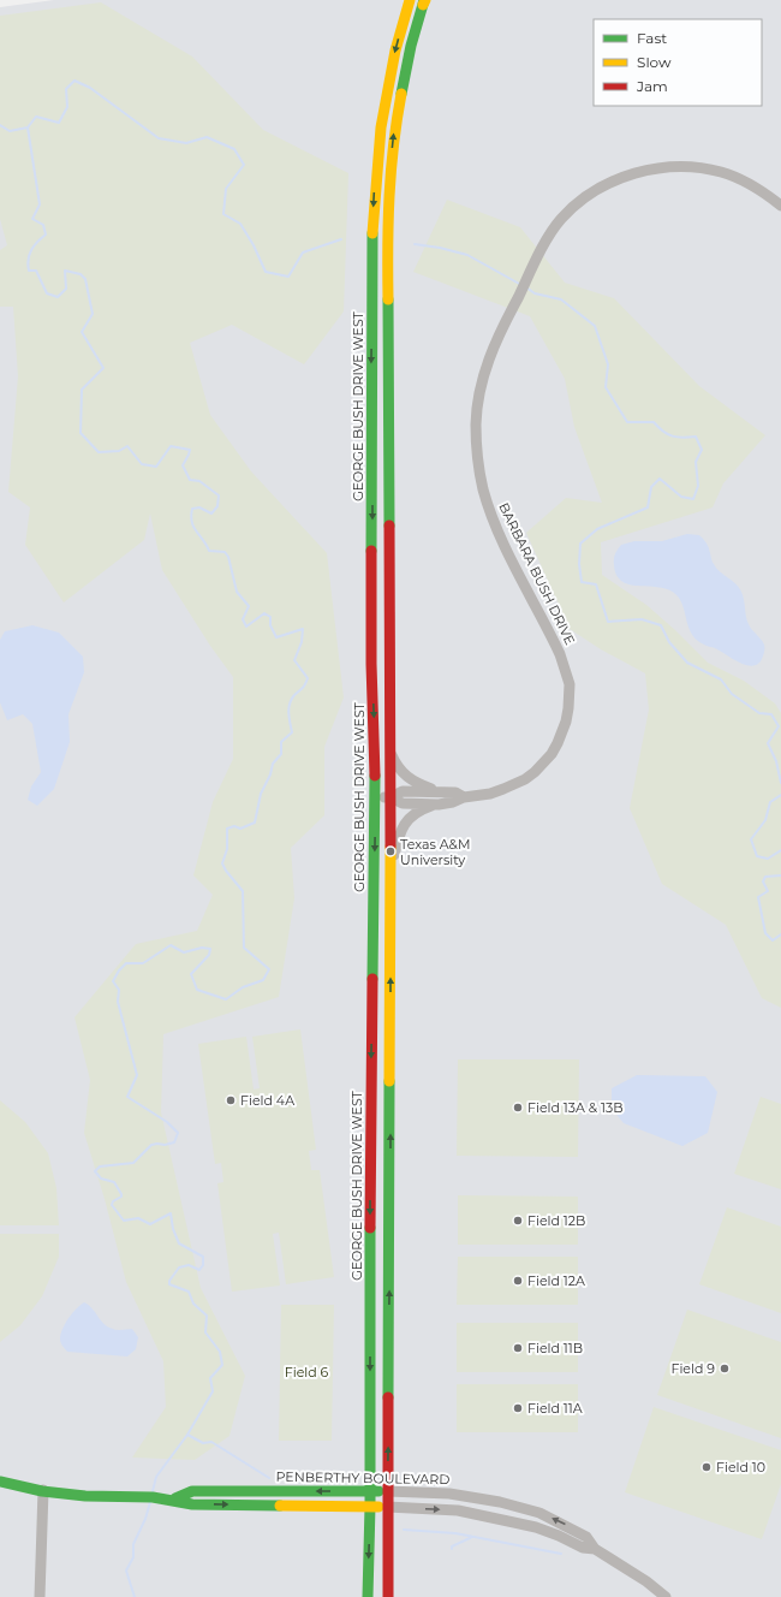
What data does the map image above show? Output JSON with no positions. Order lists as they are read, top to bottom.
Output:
{
  "streets": {
    "main road": ["GEORGE BUSH DRIVE WEST", "PENBERTHY BOULEVARD"],
    "street": ["BARBARA BUSH DRIVE"]
  },
  "crossings": [
    ["GEORGE BUSH DRIVE WEST", "BARBARA BUSH DRIVE"],
    ["GEORGE BUSH DRIVE WEST", "PENBERTHY BOULEVARD"]
  ],
  "parks": ["Field 6"],
  "places": [
    "Texas A&M University",
    "Field 4A",
    "Field 13A & 13B",
    "Field 12B",
    "Field 12A",
    "Field 11B",
    "Field 9",
    "Field 11A",
    "Field 10"
  ],
  "legend": ["Fast", "Slow", "Jam"]
}
